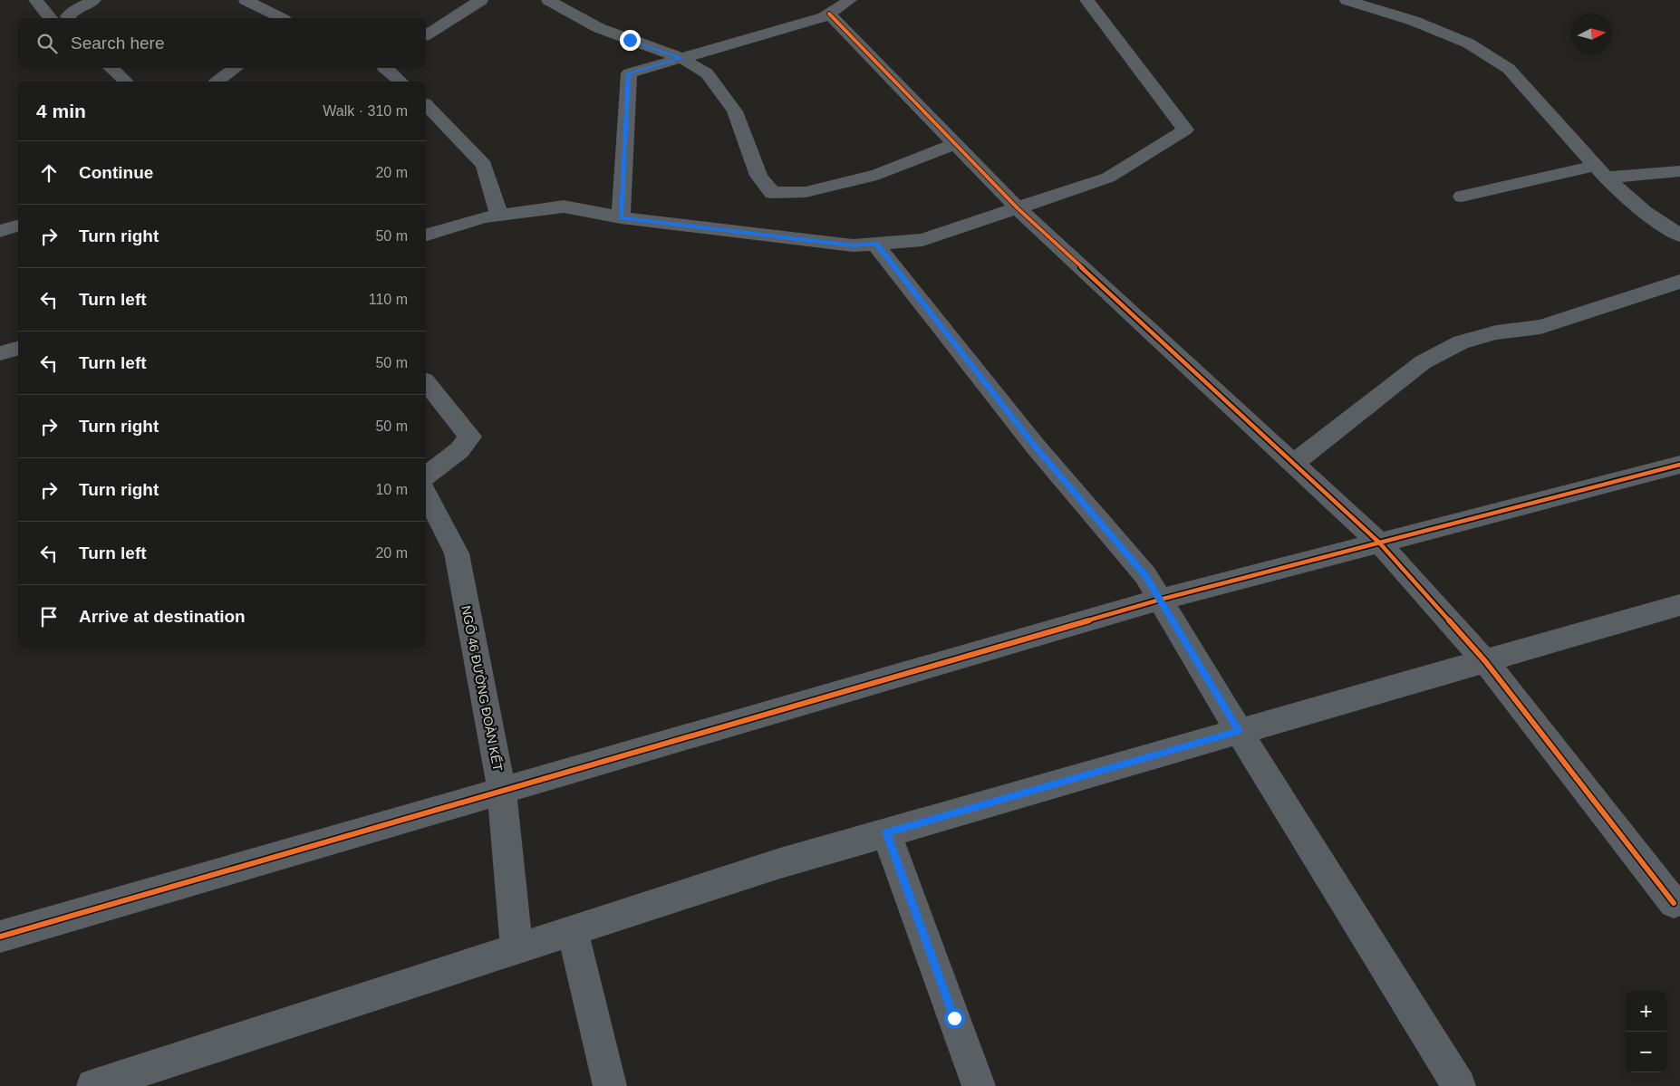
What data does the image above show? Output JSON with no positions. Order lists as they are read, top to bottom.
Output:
{
  "streets": {
    "street": ["NGÕ 46 ĐƯỜNG ĐOÀN KẾT"]
  },
  "north": "right",
  "page": {
    "search": "Search here",
    "heading": ["4 min", "Walk · 310 m"],
    "list": [
      ["Continue", "20 m"],
      ["Turn right", "50 m"],
      ["Turn left", "110 m"],
      ["Turn left", "50 m"],
      ["Turn right", "50 m"],
      ["Turn right", "10 m"],
      ["Turn left", "20 m"],
      "Arrive at destination"
    ],
    "map_buttons": ["+", "−"]
  }
}
